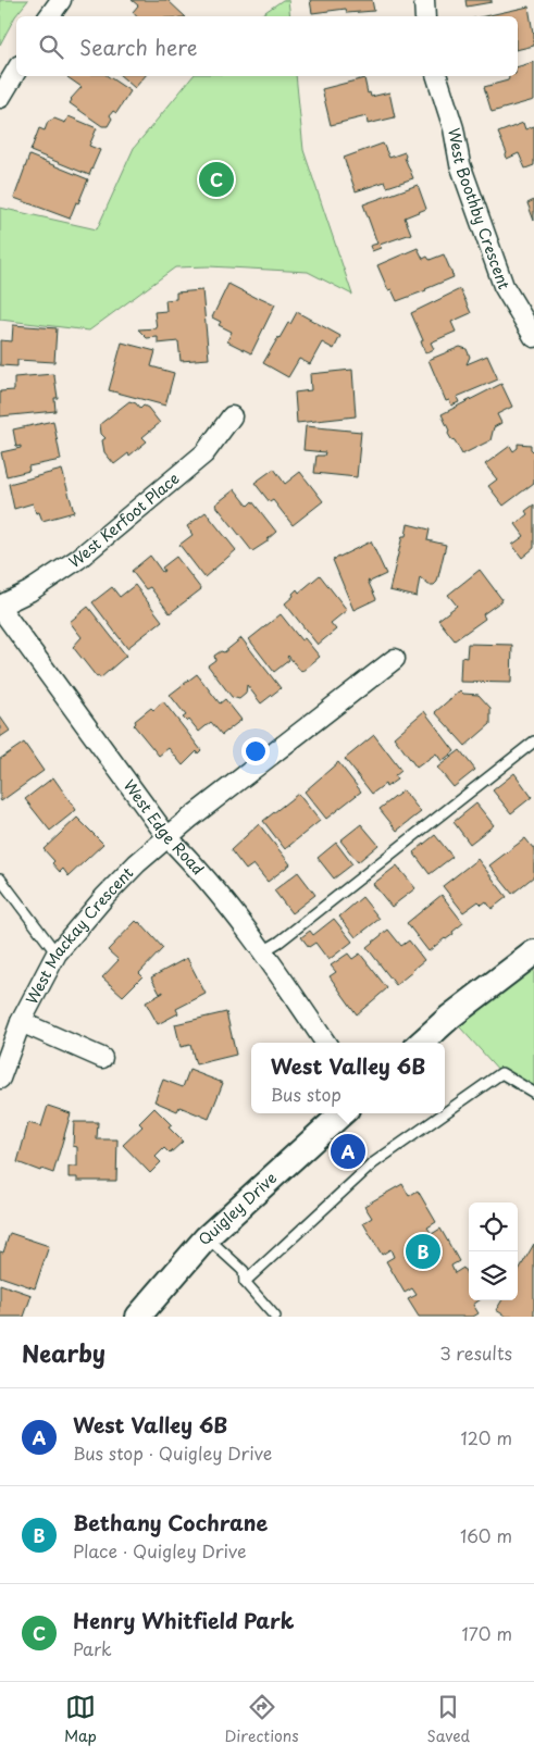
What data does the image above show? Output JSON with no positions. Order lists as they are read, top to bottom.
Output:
{
  "streets": {
    "street": [
      "West Boothby Crescent",
      "West Kerfoot Place",
      "West Edge Road",
      "West Mackay Crescent",
      "Quigley Drive"
    ]
  },
  "crossings": [
    ["West Kerfoot Place", "West Edge Road"],
    ["West Edge Road", "West Mackay Crescent"]
  ],
  "page": {
    "search": "Search here",
    "pins": ["C", "A", "B"],
    "popup": ["West Valley 6B", "Bus stop"],
    "heading": ["Nearby", "3 results"],
    "list": [
      {
        "mark": "A",
        "name": "West Valley 6B",
        "note": "Bus stop · Quigley Drive",
        "value": "120 m"
      },
      {
        "mark": "B",
        "name": "Bethany Cochrane",
        "note": "Place · Quigley Drive",
        "value": "160 m"
      },
      {
        "mark": "C",
        "name": "Henry Whitfield Park",
        "note": "Park",
        "value": "170 m"
      }
    ],
    "nav": ["Map", "Directions", "Saved"]
  }
}
